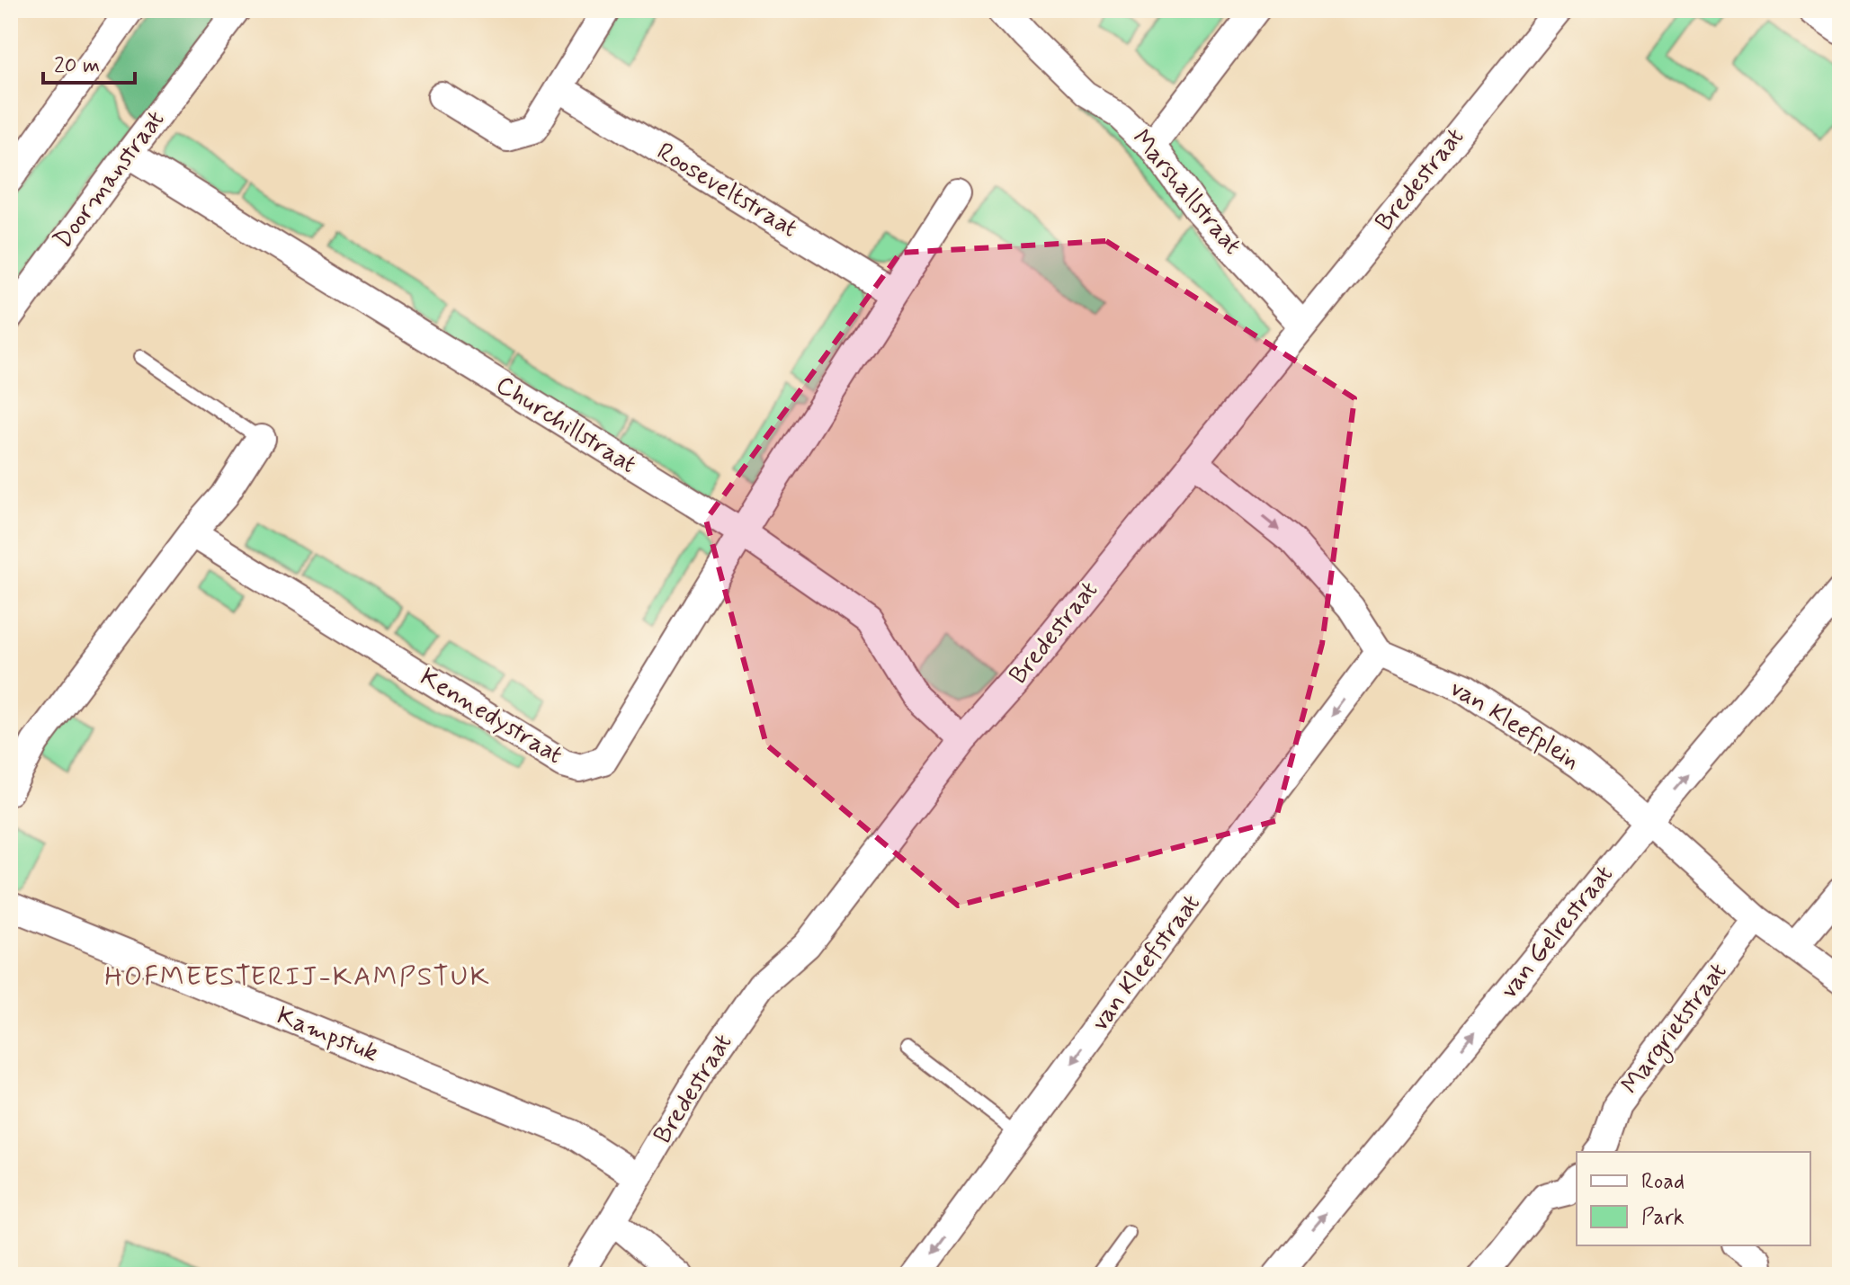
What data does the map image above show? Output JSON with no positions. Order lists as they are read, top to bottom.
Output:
{
  "streets": {
    "street": [
      "Doormanstraat",
      "Bredestraat",
      "Rooseveltstraat",
      "Marshallstraat",
      "Churchillstraat",
      "Kennedystraat",
      "van Kleefplein",
      "van Gelrestraat",
      "van Kleefstraat",
      "Margrietstraat",
      "Kampstuk"
    ]
  },
  "crossings": [
    ["Doormanstraat", "Churchillstraat"],
    ["Bredestraat", "Marshallstraat"],
    ["Bredestraat", "Churchillstraat"],
    ["Bredestraat", "Kampstuk"],
    ["Churchillstraat", "Kennedystraat"],
    ["van Kleefplein", "van Gelrestraat"],
    ["van Kleefplein", "van Kleefstraat"]
  ],
  "one_way": ["van Gelrestraat", "van Kleefstraat"],
  "districts": ["HOFMEESTERIJ-KAMPSTUK"],
  "legend": ["Road", "Park"],
  "scale_bar": "20 m"
}
